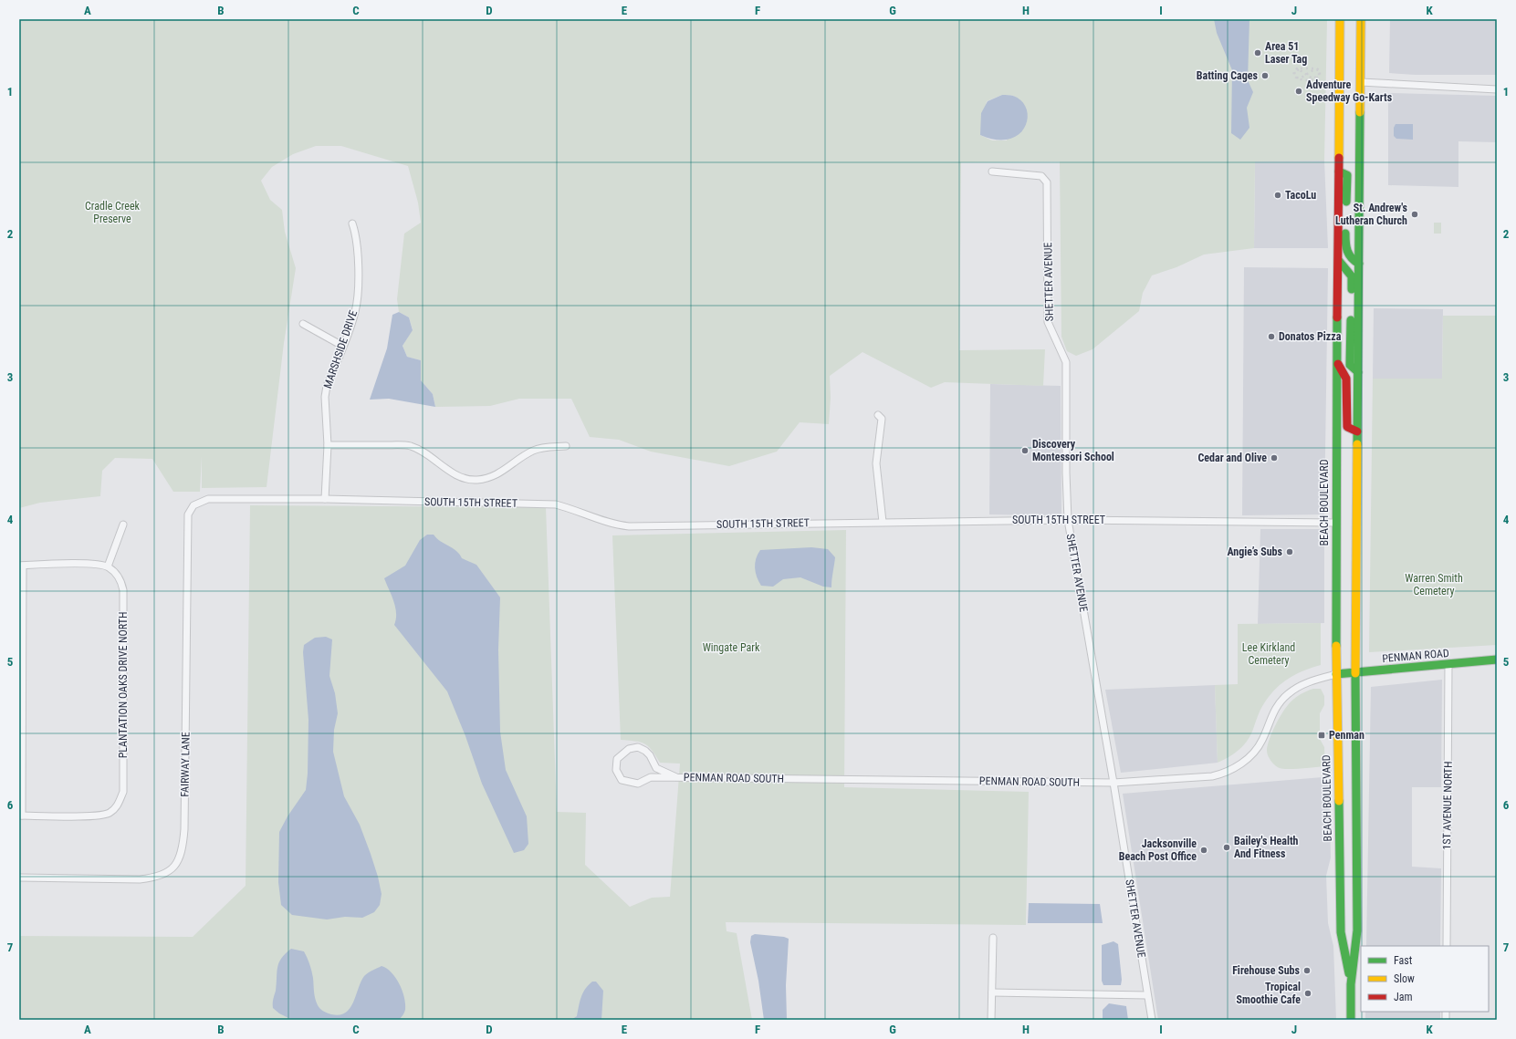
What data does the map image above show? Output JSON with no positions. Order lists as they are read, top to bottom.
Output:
{
  "streets": {
    "main road": ["BEACH BOULEVARD", "PENMAN ROAD"],
    "street": [
      "SHETTER AVENUE",
      "MARSHSIDE DRIVE",
      "SOUTH 15TH STREET",
      "PLANTATION OAKS DRIVE NORTH",
      "FAIRWAY LANE",
      "PENMAN ROAD SOUTH",
      "1ST AVENUE NORTH"
    ]
  },
  "crossings": [
    ["SHETTER AVENUE", "SOUTH 15TH STREET"],
    ["SHETTER AVENUE", "PENMAN ROAD SOUTH"],
    ["MARSHSIDE DRIVE", "SOUTH 15TH STREET"],
    ["SOUTH 15TH STREET", "BEACH BOULEVARD"],
    ["SOUTH 15TH STREET", "FAIRWAY LANE"],
    ["BEACH BOULEVARD", "PENMAN ROAD"],
    ["BEACH BOULEVARD", "PENMAN ROAD SOUTH"],
    ["PENMAN ROAD", "PENMAN ROAD SOUTH"],
    ["PENMAN ROAD", "1ST AVENUE NORTH"]
  ],
  "parks": [
    "Cradle Creek Preserve",
    "Warren Smith Cemetery",
    "Wingate Park",
    "Lee Kirkland Cemetery"
  ],
  "places": {
    "other": [
      "Area 51 Laser Tag",
      "Batting Cages",
      "Adventure Speedway Go-Karts",
      "TacoLu",
      "St. Andrew's Lutheran Church",
      "Donatos Pizza",
      "Discovery Montessori School",
      "Cedar and Olive",
      "Angie’s Subs",
      "Bailey's Health And Fitness",
      "Jacksonville Beach Post Office",
      "Firehouse Subs",
      "Tropical Smoothie Cafe"
    ],
    "transit": ["Penman"]
  },
  "legend": ["Fast", "Slow", "Jam"],
  "grid": {
    "columns": [
      "A",
      "B",
      "C",
      "D",
      "E",
      "F",
      "G",
      "H",
      "I",
      "J",
      "K"
    ],
    "rows": [
      "1",
      "2",
      "3",
      "4",
      "5",
      "6",
      "7"
    ]
  }
}
